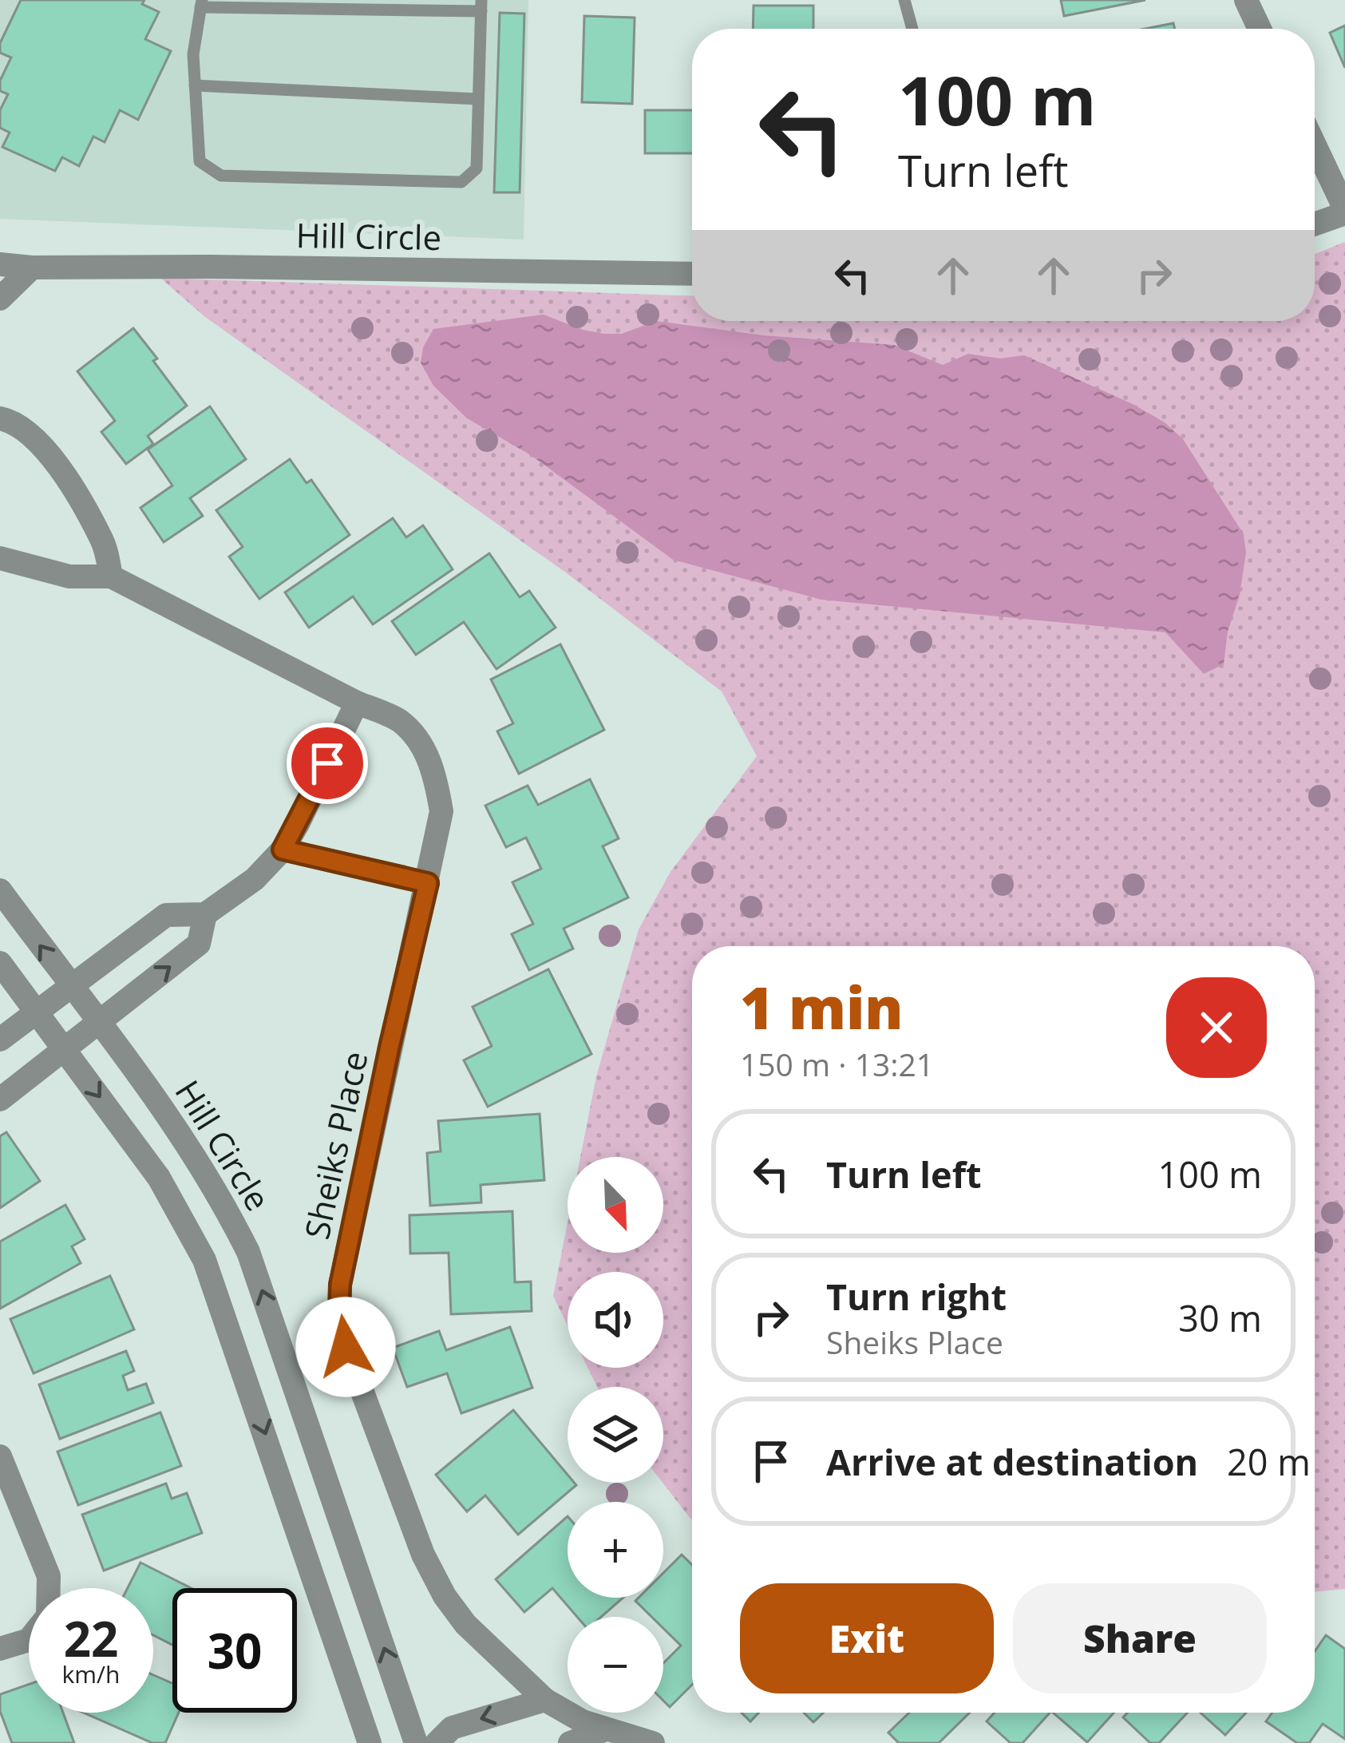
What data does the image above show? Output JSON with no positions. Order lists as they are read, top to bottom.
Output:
{
  "streets": {
    "street": ["Hill Circle", "Sheiks Place"]
  },
  "north": "bottom right",
  "page": {
    "turn": ["100 m", "Turn left"],
    "heading": ["1 min", "150 m · 13:21"],
    "list": [
      {
        "name": "Turn left",
        "value": "100 m"
      },
      {
        "name": "Turn right",
        "note": "Sheiks Place",
        "value": "30 m"
      },
      {
        "name": "Arrive at destination",
        "value": "20 m"
      }
    ],
    "map_buttons": ["+", "−"],
    "buttons": ["Exit", "Share"],
    "speed": "22 km/h",
    "limit": "30"
  }
}
